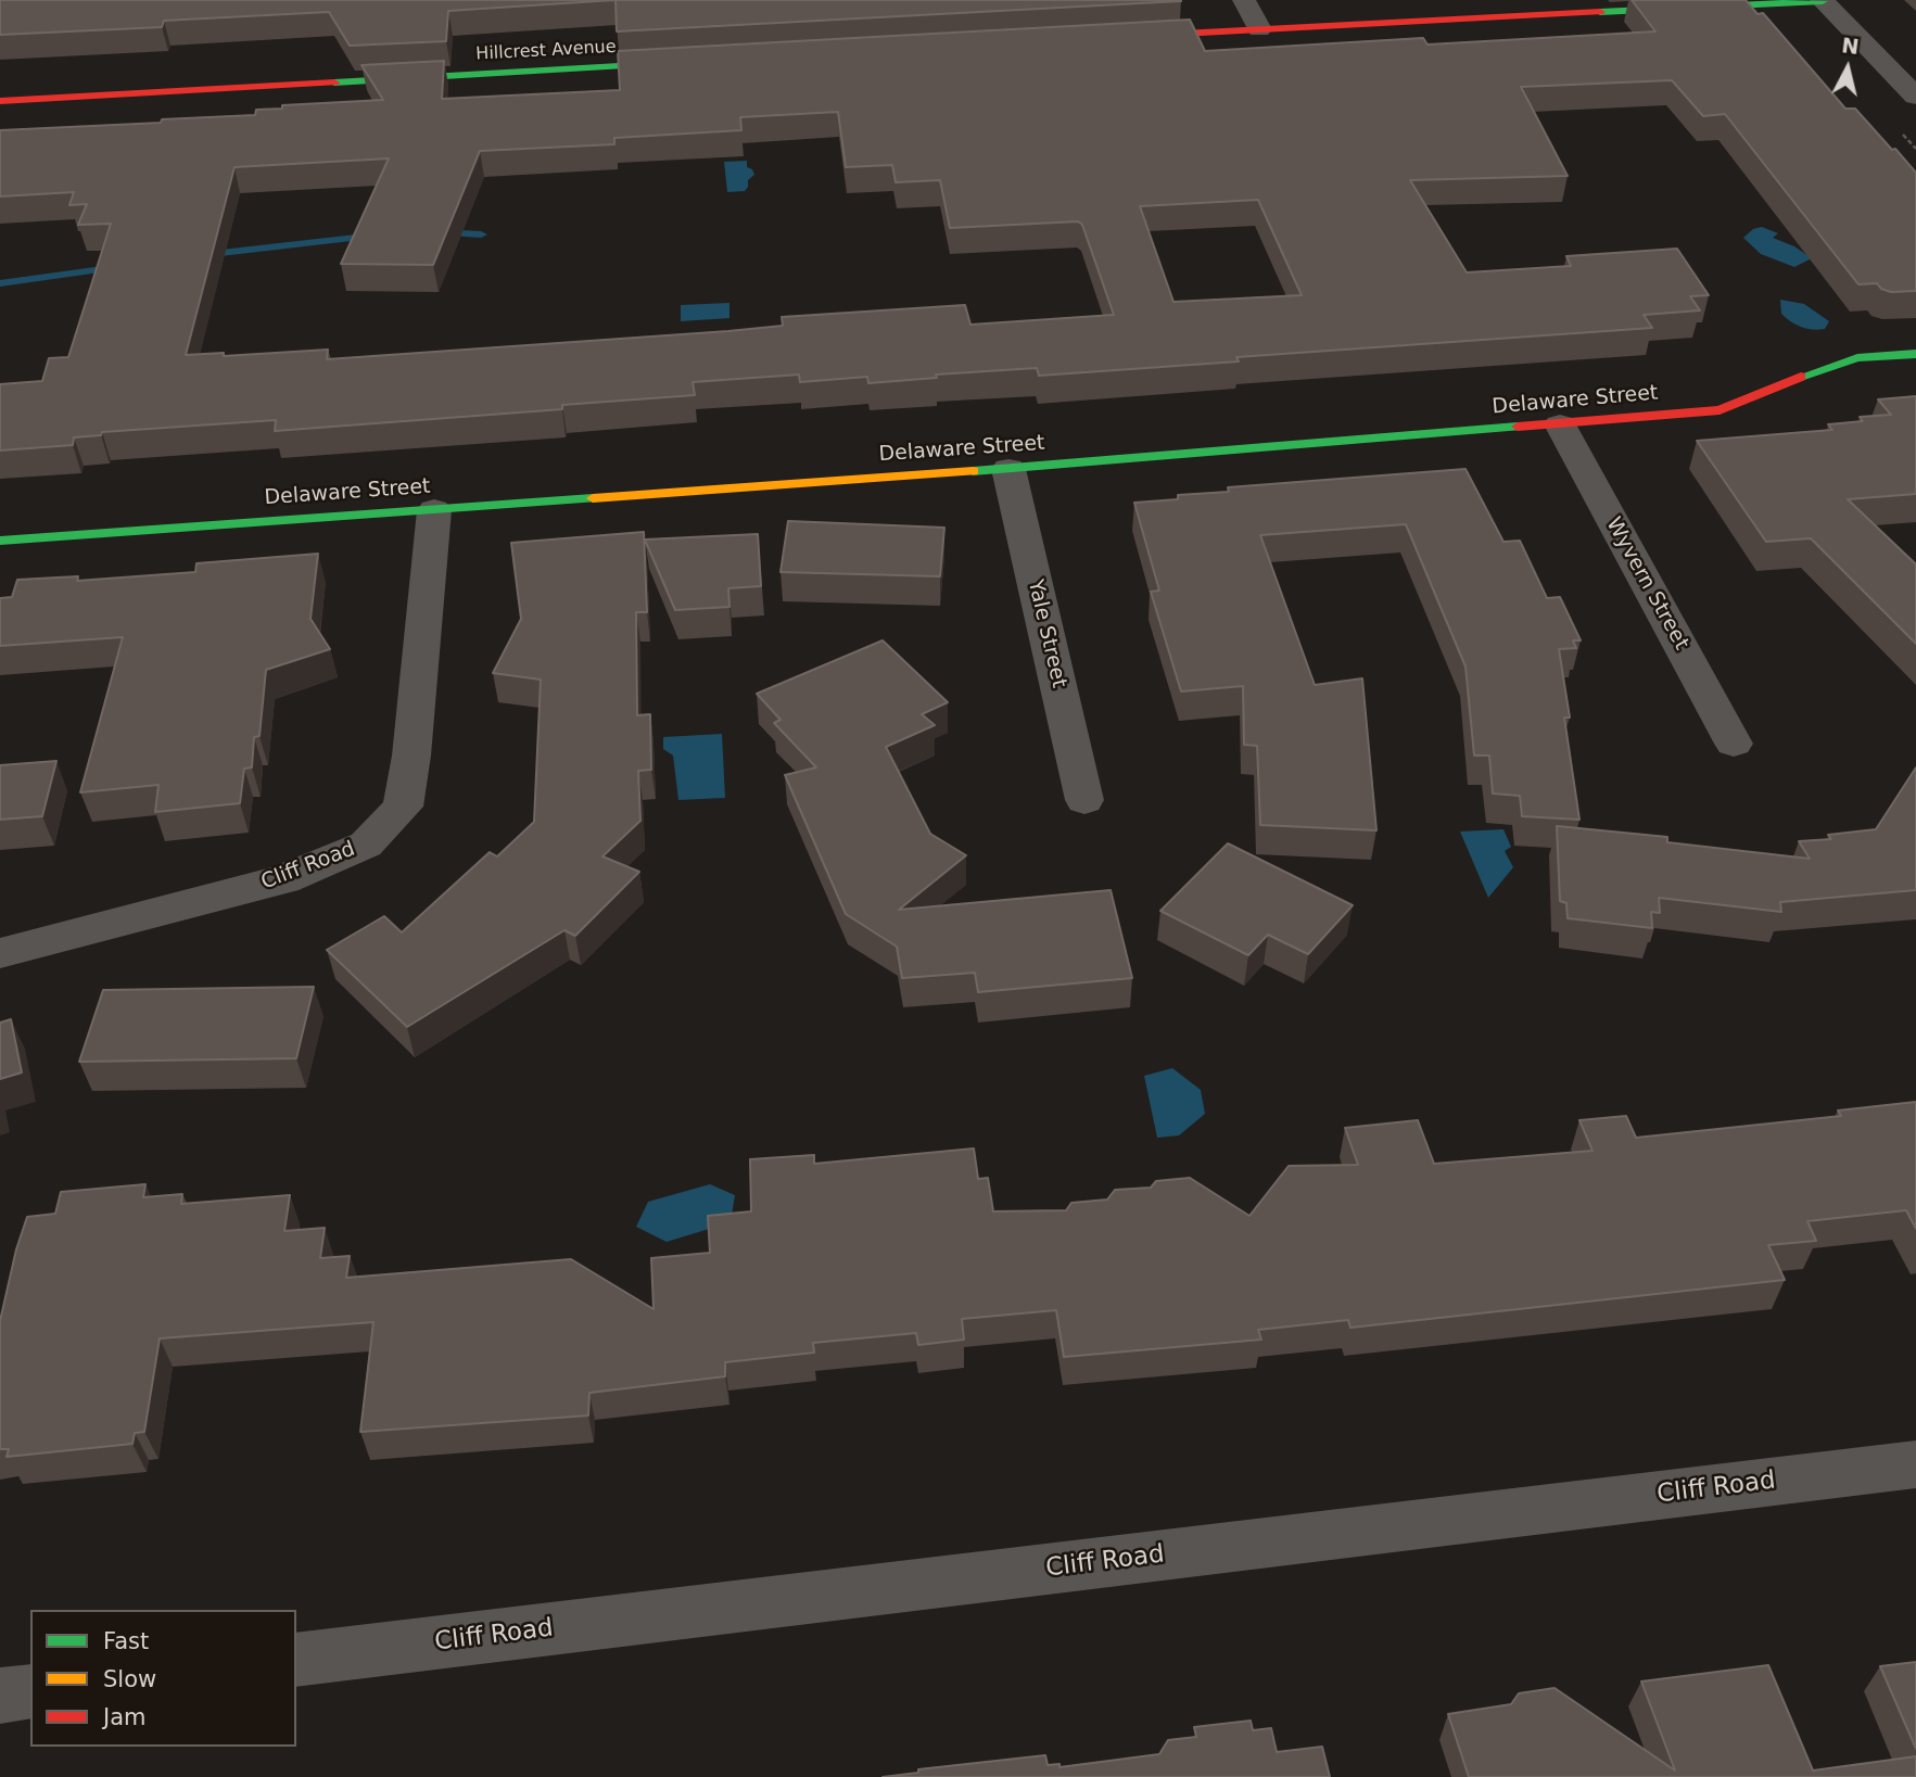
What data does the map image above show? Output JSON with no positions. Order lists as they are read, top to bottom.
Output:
{
  "streets": {
    "street": [
      "Hillcrest Avenue",
      "Delaware Street",
      "Wyvern Street",
      "Yale Street",
      "Cliff Road"
    ]
  },
  "crossings": [
    ["Delaware Street", "Wyvern Street"],
    ["Delaware Street", "Yale Street"],
    ["Delaware Street", "Cliff Road"]
  ],
  "legend": ["Fast", "Slow", "Jam"],
  "north": "top"
}
